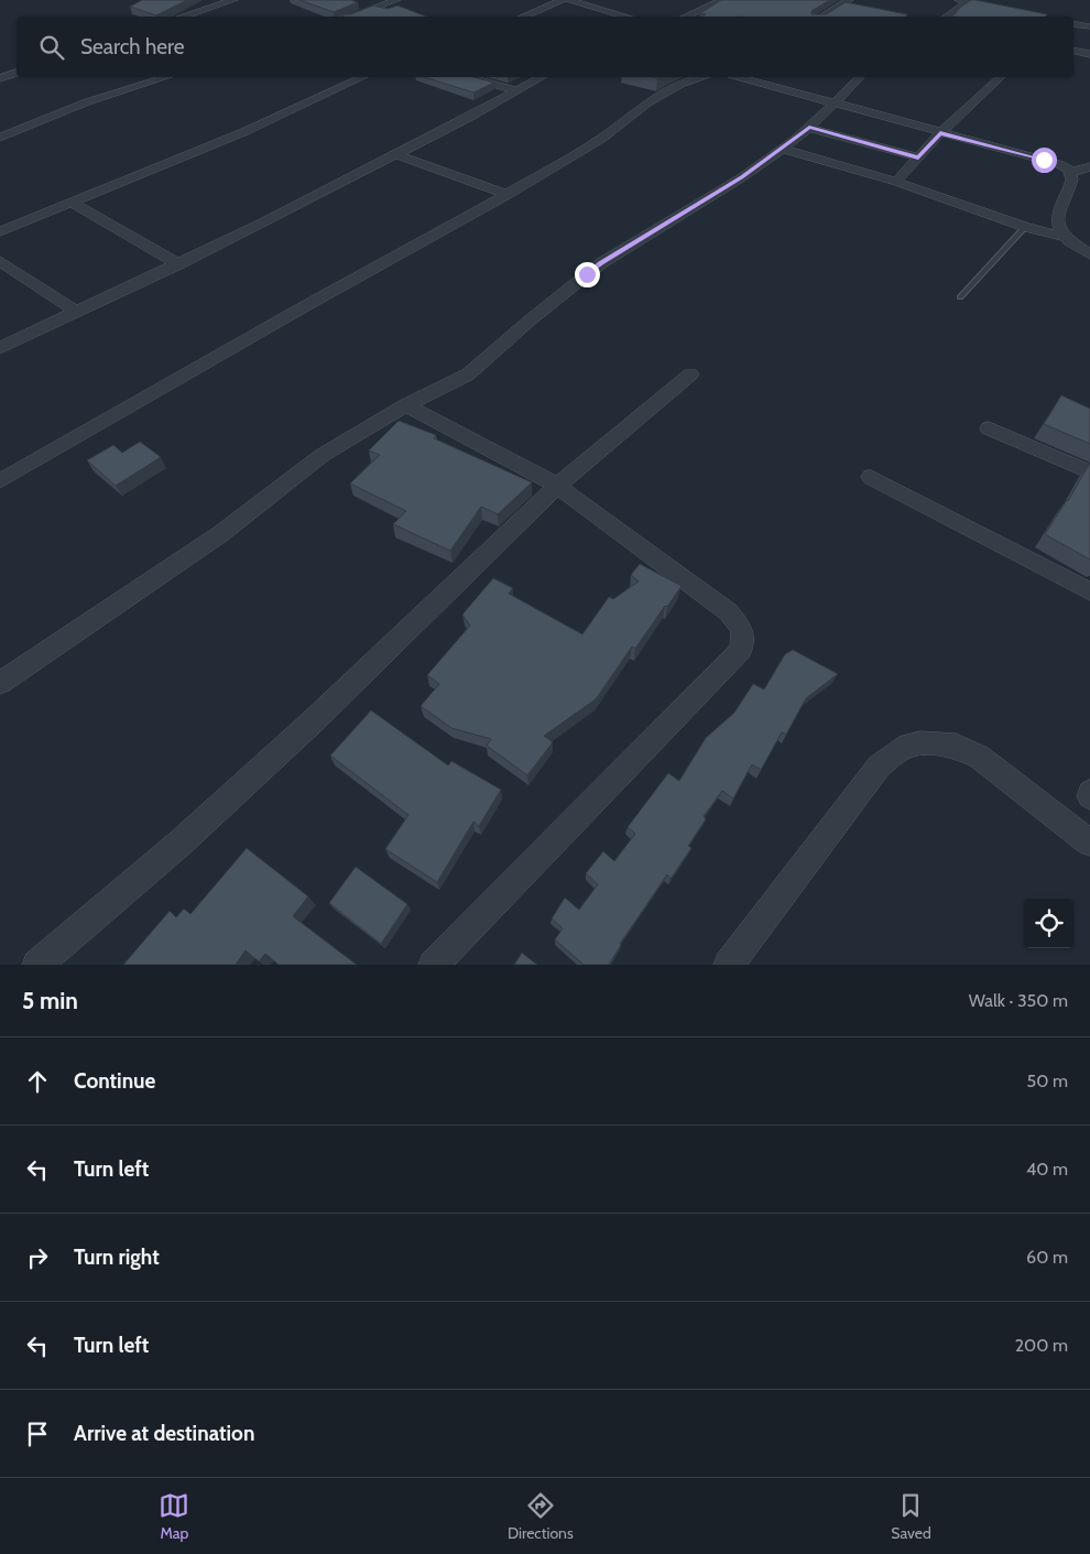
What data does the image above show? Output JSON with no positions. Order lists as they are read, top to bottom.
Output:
{
  "page": {
    "search": "Search here",
    "heading": ["5 min", "Walk · 350 m"],
    "list": [
      ["Continue", "50 m"],
      ["Turn left", "40 m"],
      ["Turn right", "60 m"],
      ["Turn left", "200 m"],
      "Arrive at destination"
    ],
    "nav": ["Map", "Directions", "Saved"]
  }
}
